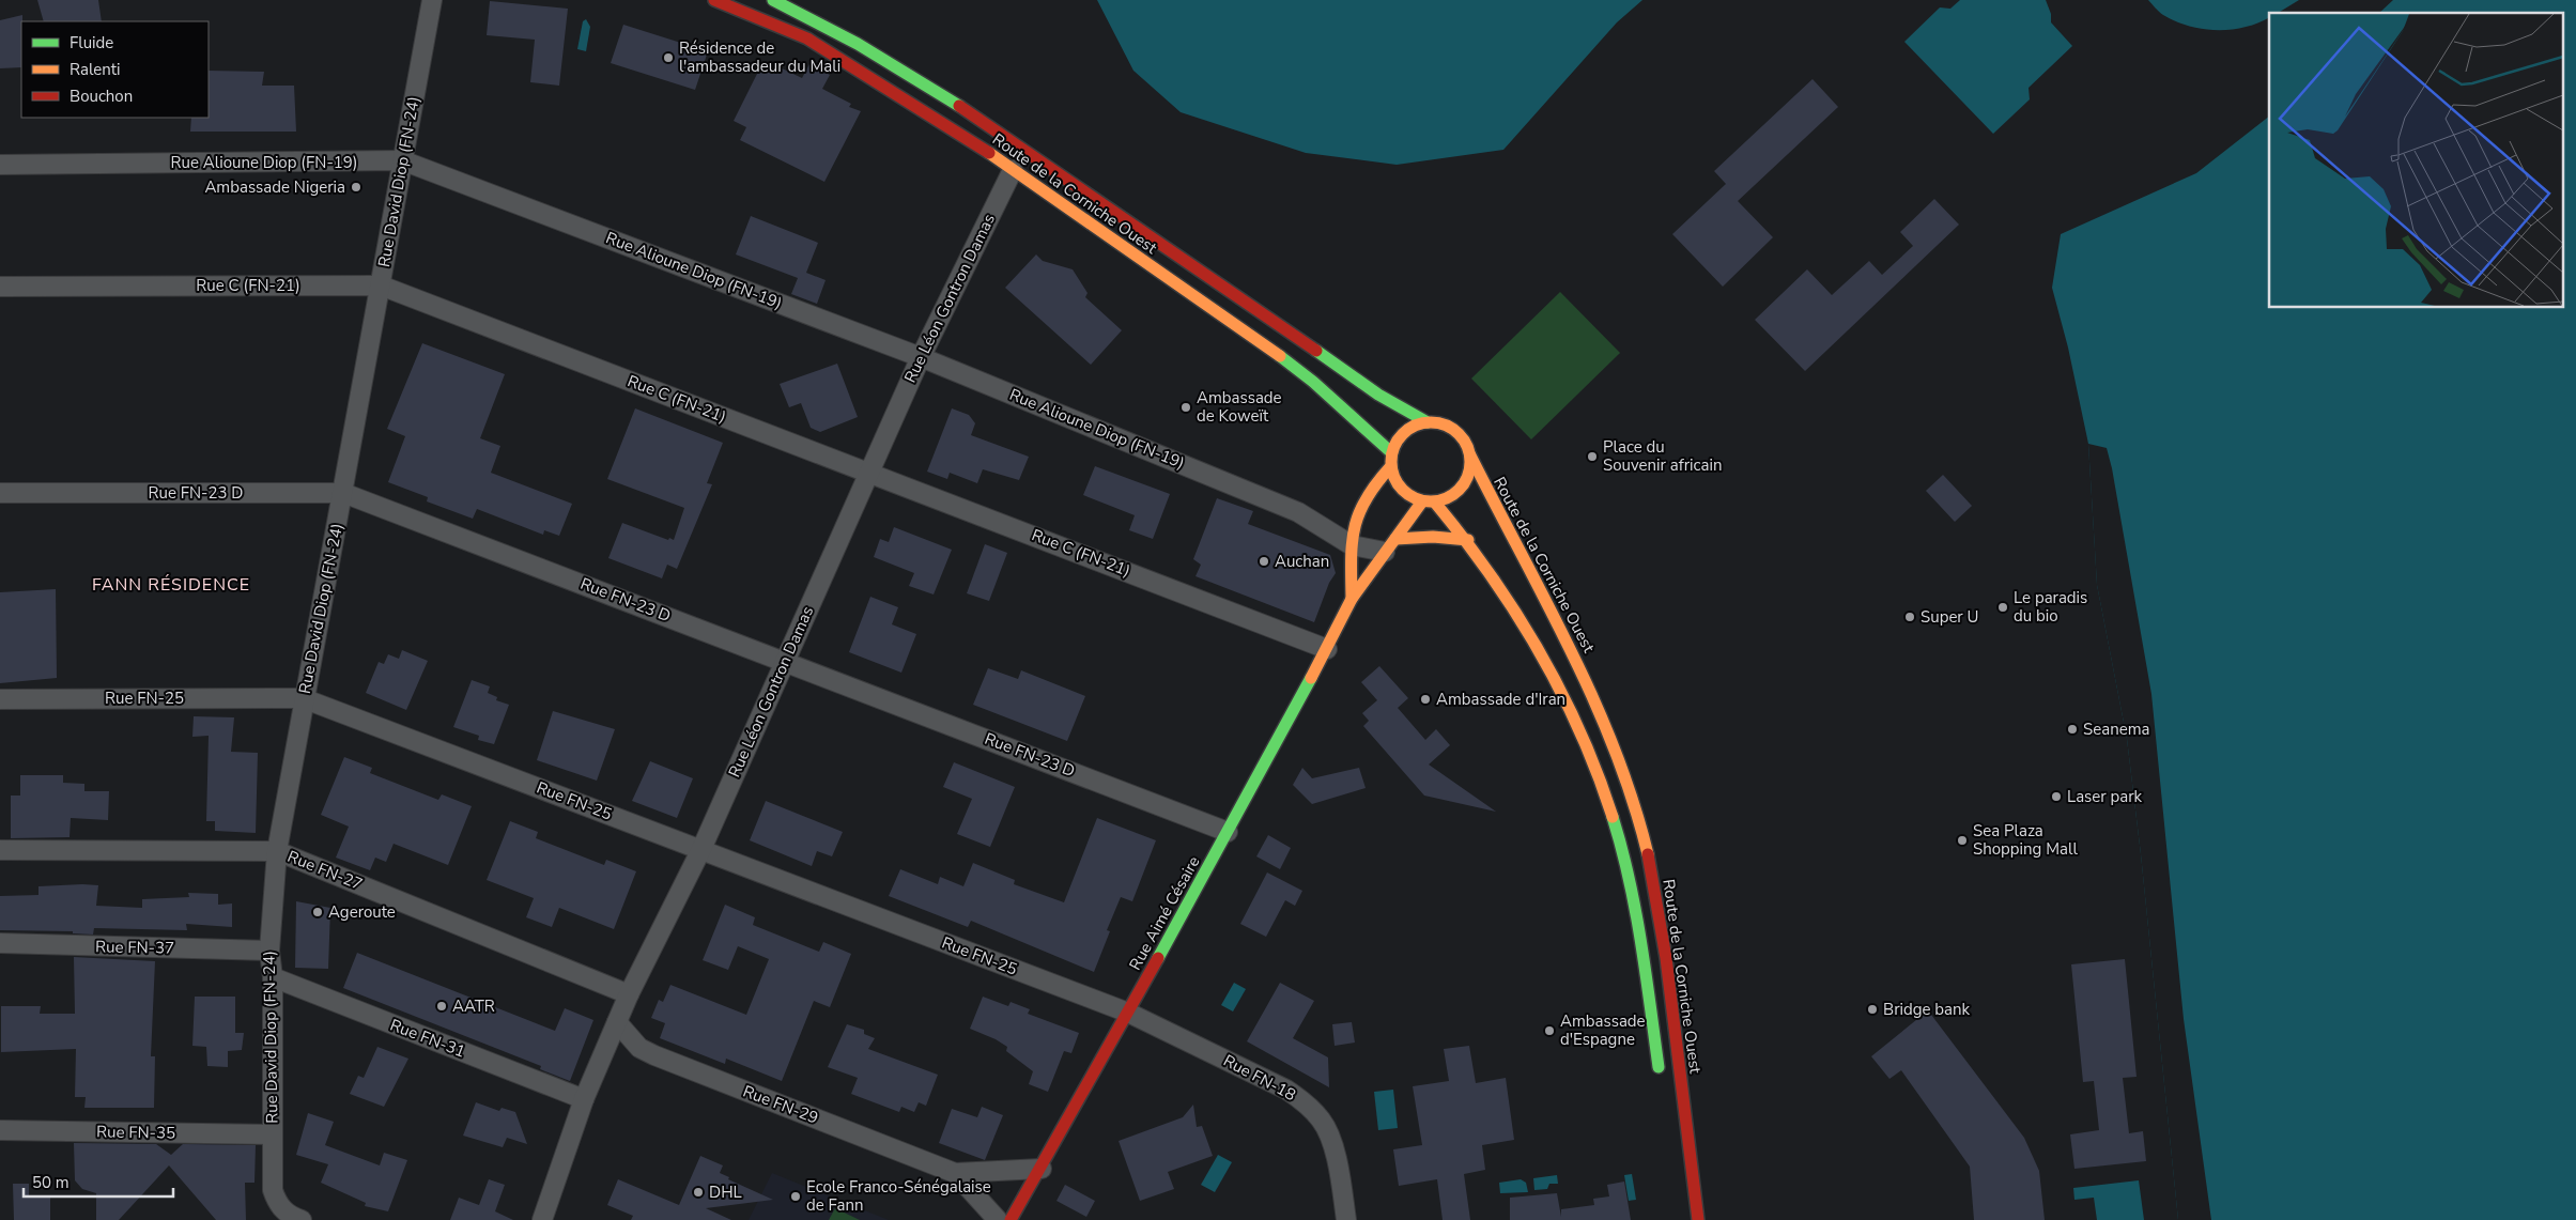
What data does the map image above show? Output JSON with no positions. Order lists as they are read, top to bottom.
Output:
{
  "streets": {
    "main road": ["Route de la Corniche Ouest", "Rue Aimé Césaire"],
    "street": [
      "Rue Alioune Diop (FN-19)",
      "Rue David Diop (FN-24)",
      "Rue C (FN-21)",
      "Rue Léon Gontron Damas",
      "Rue FN-23 D",
      "Rue FN-25",
      "Rue FN-27",
      "Rue FN-37",
      "Rue FN-31",
      "Rue FN-18",
      "Rue FN-29",
      "Rue FN-35"
    ]
  },
  "crossings": [
    ["Rue Alioune Diop (FN-19)", "Rue David Diop (FN-24)"],
    ["Rue Alioune Diop (FN-19)", "Rue Léon Gontron Damas"],
    ["Rue David Diop (FN-24)", "Rue C (FN-21)"],
    ["Rue David Diop (FN-24)", "Rue FN-23 D"],
    ["Rue David Diop (FN-24)", "Rue FN-25"],
    ["Rue David Diop (FN-24)", "Rue FN-27"],
    ["Rue David Diop (FN-24)", "Rue FN-37"],
    ["Rue David Diop (FN-24)", "Rue FN-31"],
    ["Rue David Diop (FN-24)", "Rue FN-35"],
    ["Route de la Corniche Ouest", "Rue Léon Gontron Damas"],
    ["Rue C (FN-21)", "Rue Léon Gontron Damas"],
    ["Rue C (FN-21)", "Rue Aimé Césaire"],
    ["Rue Léon Gontron Damas", "Rue FN-23 D"],
    ["Rue Léon Gontron Damas", "Rue FN-25"],
    ["Rue Léon Gontron Damas", "Rue FN-27"],
    ["Rue Léon Gontron Damas", "Rue FN-31"],
    ["Rue Léon Gontron Damas", "Rue FN-29"],
    ["Rue FN-23 D", "Rue Aimé Césaire"],
    ["Rue FN-25", "Rue Aimé Césaire"],
    ["Rue FN-25", "Rue FN-18"],
    ["Rue Aimé Césaire", "Rue FN-18"]
  ],
  "districts": ["FANN RÉSIDENCE"],
  "places": [
    "Résidence de l'ambassadeur du Mali",
    "Ambassade Nigeria",
    "Ambassade de Koweït",
    "Place du Souvenir africain",
    "Auchan",
    "Le paradis du bio",
    "Super U",
    "Ambassade d'Iran",
    "Seanema",
    "Laser park",
    "Sea Plaza Shopping Mall",
    "Ageroute",
    "AATR",
    "Bridge bank",
    "Ambassade d'Espagne",
    "DHL",
    "Ecole Franco-Sénégalaise de Fann"
  ],
  "legend": ["Fluide", "Ralenti", "Bouchon"],
  "scale_bar": "50 m"
}
